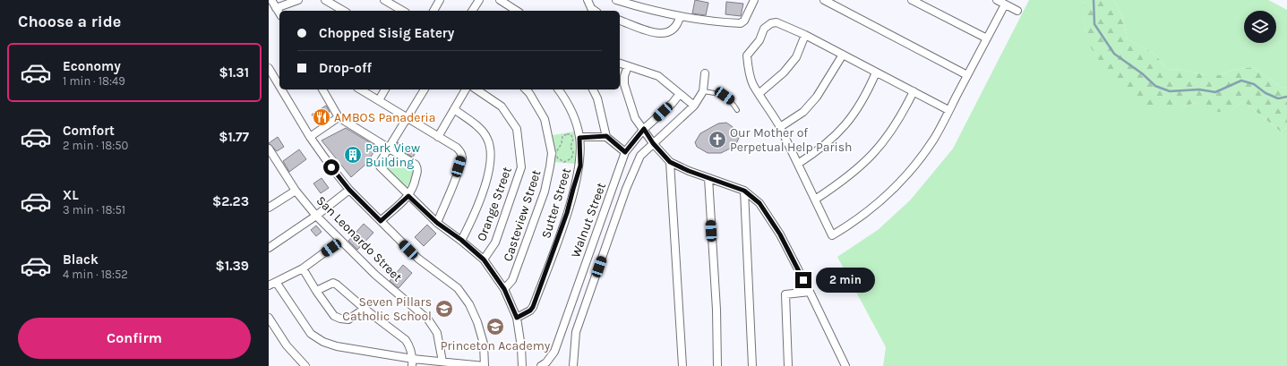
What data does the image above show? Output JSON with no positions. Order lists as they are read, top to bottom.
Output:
{
  "streets": {
    "street": [
      "Sutter Street",
      "Orange Street",
      "Casteview Street",
      "Walnut Street",
      "San Leonardo Street"
    ]
  },
  "places": {
    "restaurant": ["AMBOS Panaderia"],
    "church": ["Our Mother of Perpetual Help Parish"],
    "building": ["Park View Building"],
    "school or university": ["Seven Pillars Catholic School", "Princeton Academy"]
  },
  "page": {
    "heading": "Choose a ride",
    "banner": ["Chopped Sisig Eatery", "Drop-off"],
    "list": [
      {
        "name": "Economy",
        "note": "1 min · 18:49",
        "value": "$1.31"
      },
      {
        "name": "Comfort",
        "note": "2 min · 18:50",
        "value": "$1.77"
      },
      {
        "name": "XL",
        "note": "3 min · 18:51",
        "value": "$2.23"
      },
      {
        "name": "Black",
        "note": "4 min · 18:52",
        "value": "$1.39"
      }
    ],
    "bubble": "2 min",
    "buttons": "Confirm"
  }
}
